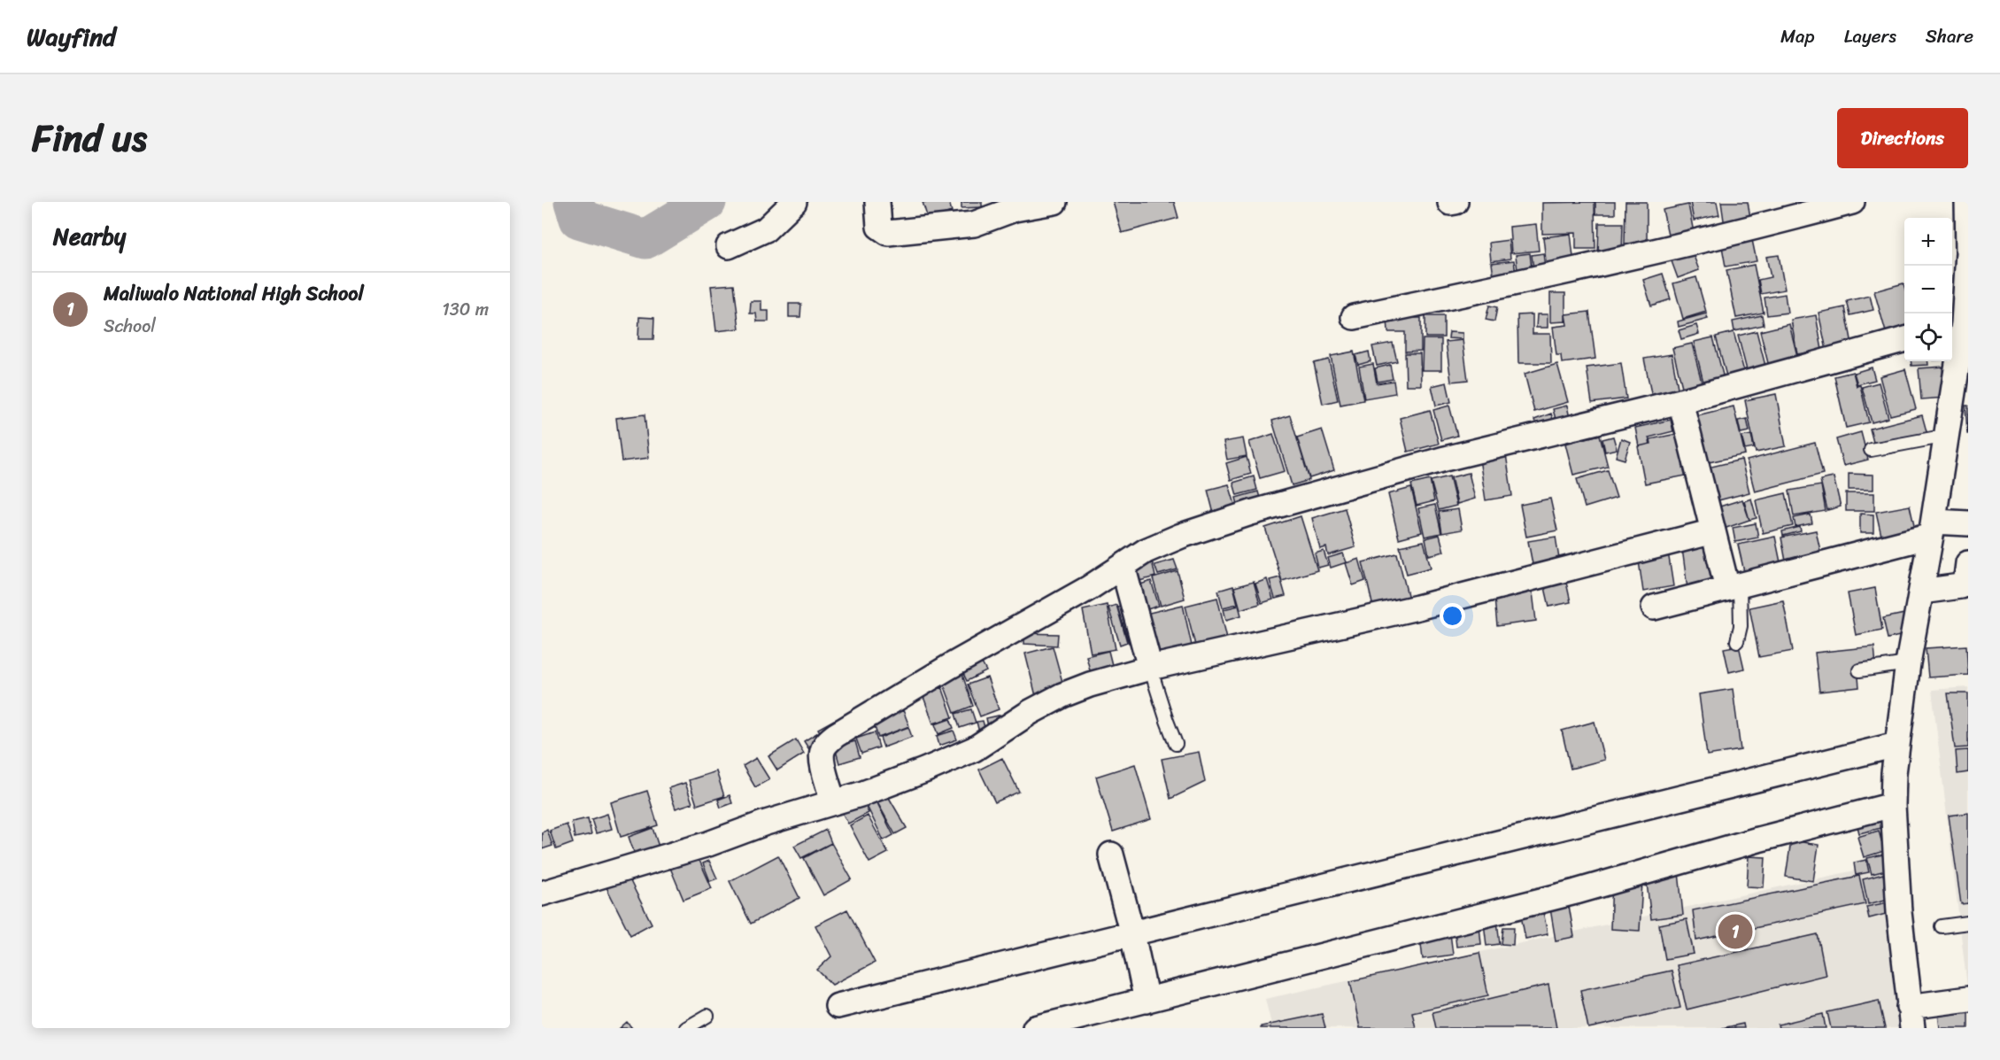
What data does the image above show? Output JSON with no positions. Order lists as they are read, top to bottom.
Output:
{
  "page": {
    "header": "Wayfind",
    "nav": ["Map", "Layers", "Share"],
    "title": "Find us",
    "buttons": "Directions",
    "heading": "Nearby",
    "map_buttons": ["+", "−"],
    "list": [
      {
        "mark": "1",
        "name": "Maliwalo National High School",
        "note": "School",
        "value": "130 m"
      }
    ],
    "pins": "1"
  }
}
